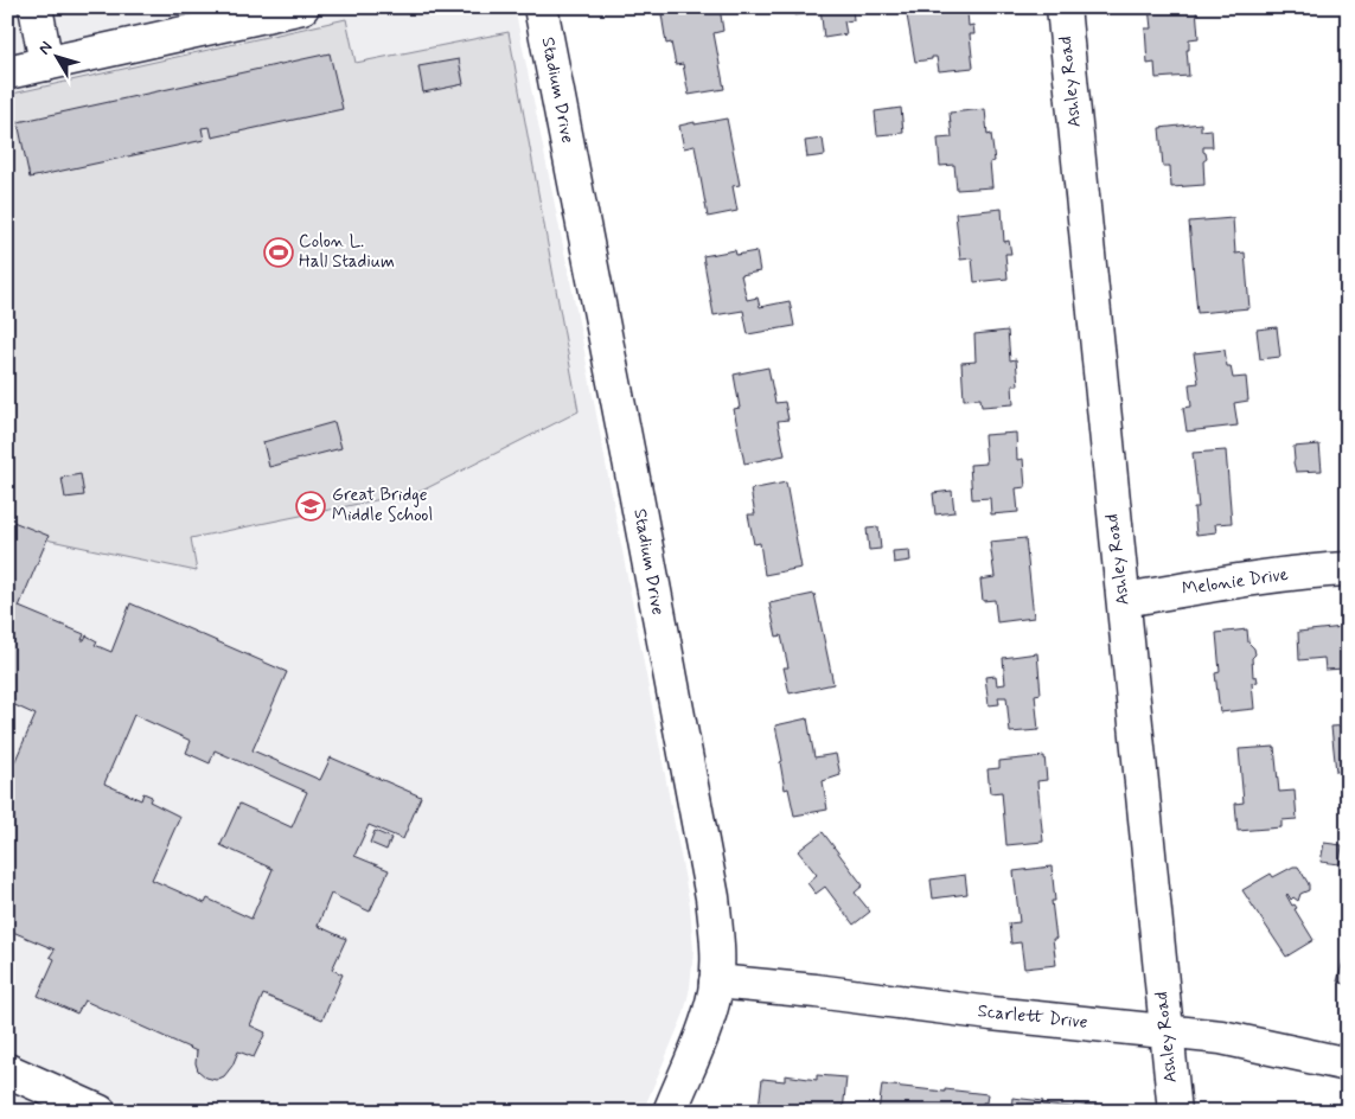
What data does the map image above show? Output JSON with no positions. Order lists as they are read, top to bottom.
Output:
{
  "streets": {
    "street": [
      "Ashley Road",
      "Stadium Drive",
      "Melonie Drive",
      "Scarlett Drive"
    ]
  },
  "crossings": [
    ["Ashley Road", "Melonie Drive"],
    ["Ashley Road", "Scarlett Drive"],
    ["Stadium Drive", "Scarlett Drive"]
  ],
  "places": {
    "sports": ["Colon L. Hall Stadium"],
    "school or university": ["Great Bridge Middle School"]
  },
  "north": "top left"
}
